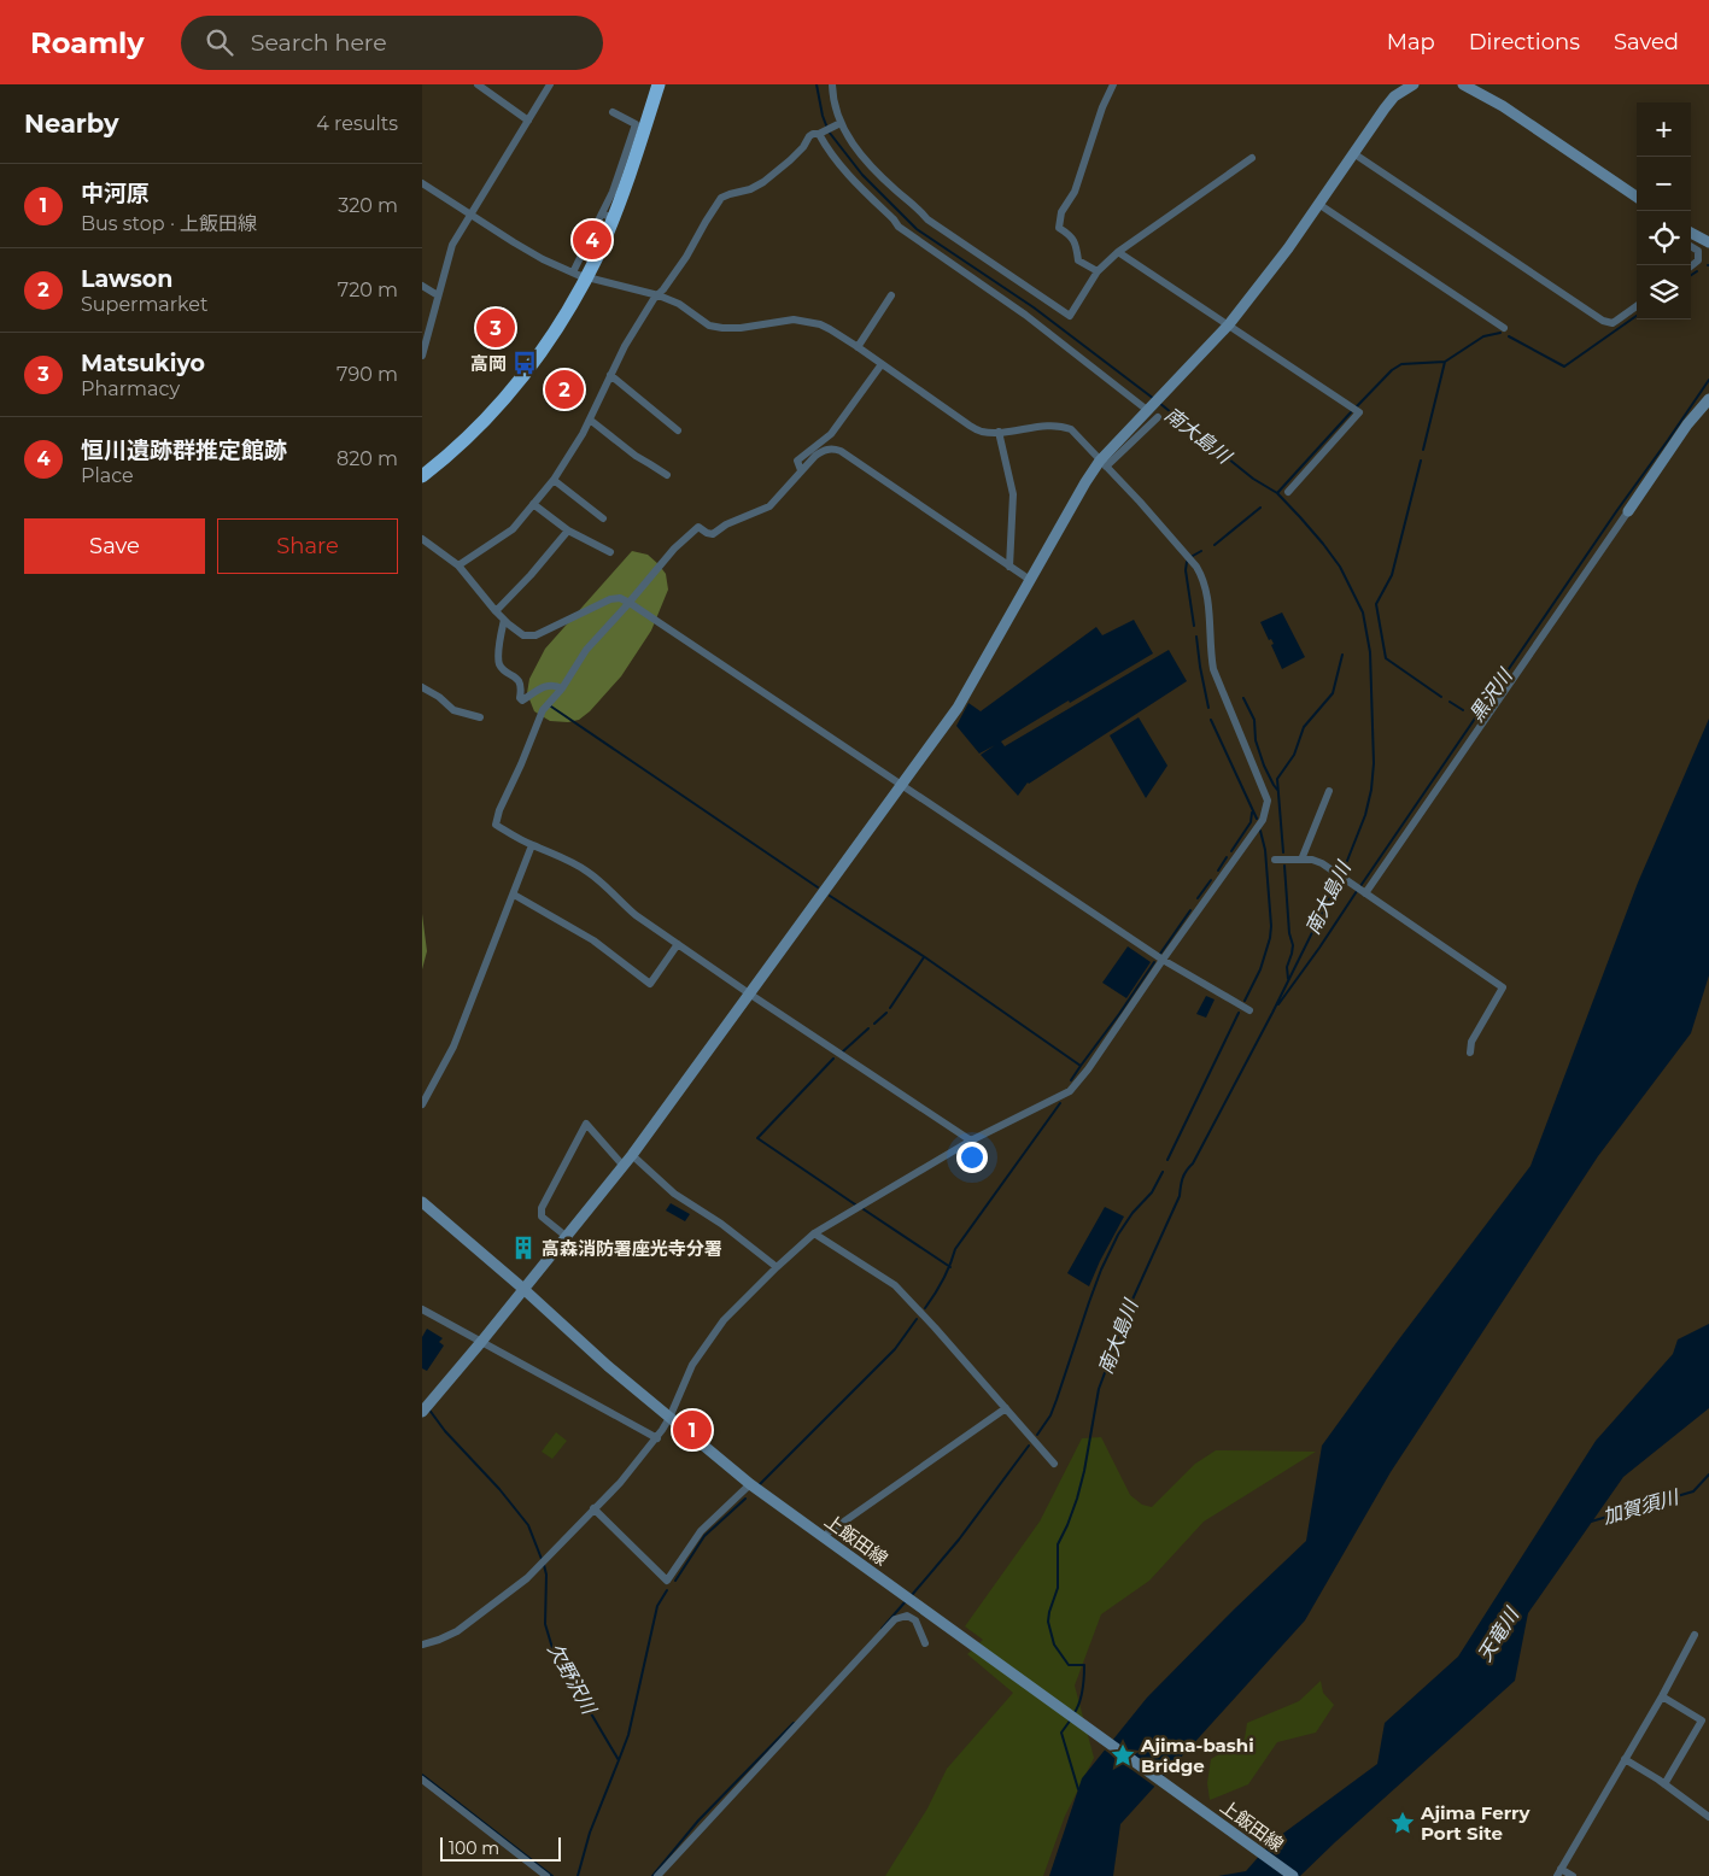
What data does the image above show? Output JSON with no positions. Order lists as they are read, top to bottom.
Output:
{
  "streets": {
    "street": ["上飯田線"]
  },
  "water": [
    "南大島川",
    "黒沢川",
    "加賀須川",
    "天竜川",
    "欠野沢川"
  ],
  "places": {
    "bus stop": ["高岡"],
    "building": ["高森消防署座光寺分署"],
    "place": ["Ajima-bashi Bridge", "Ajima Ferry Port Site"]
  },
  "scale_bar": "100 m",
  "page": {
    "header": "Roamly",
    "search": "Search here",
    "nav": ["Map", "Directions", "Saved"],
    "heading": ["Nearby", "4 results"],
    "map_buttons": ["+", "−"],
    "list": [
      {
        "mark": "1",
        "name": "中河原",
        "note": "Bus stop · 上飯田線",
        "value": "320 m"
      },
      {
        "mark": "2",
        "name": "Lawson",
        "note": "Supermarket",
        "value": "720 m"
      },
      {
        "mark": "3",
        "name": "Matsukiyo",
        "note": "Pharmacy",
        "value": "790 m"
      },
      {
        "mark": "4",
        "name": "恒川遺跡群推定館跡",
        "note": "Place",
        "value": "820 m"
      }
    ],
    "pins": [
      "4",
      "3",
      "2",
      "1"
    ],
    "buttons": ["Save", "Share"],
    "scale": "100 m"
  }
}
